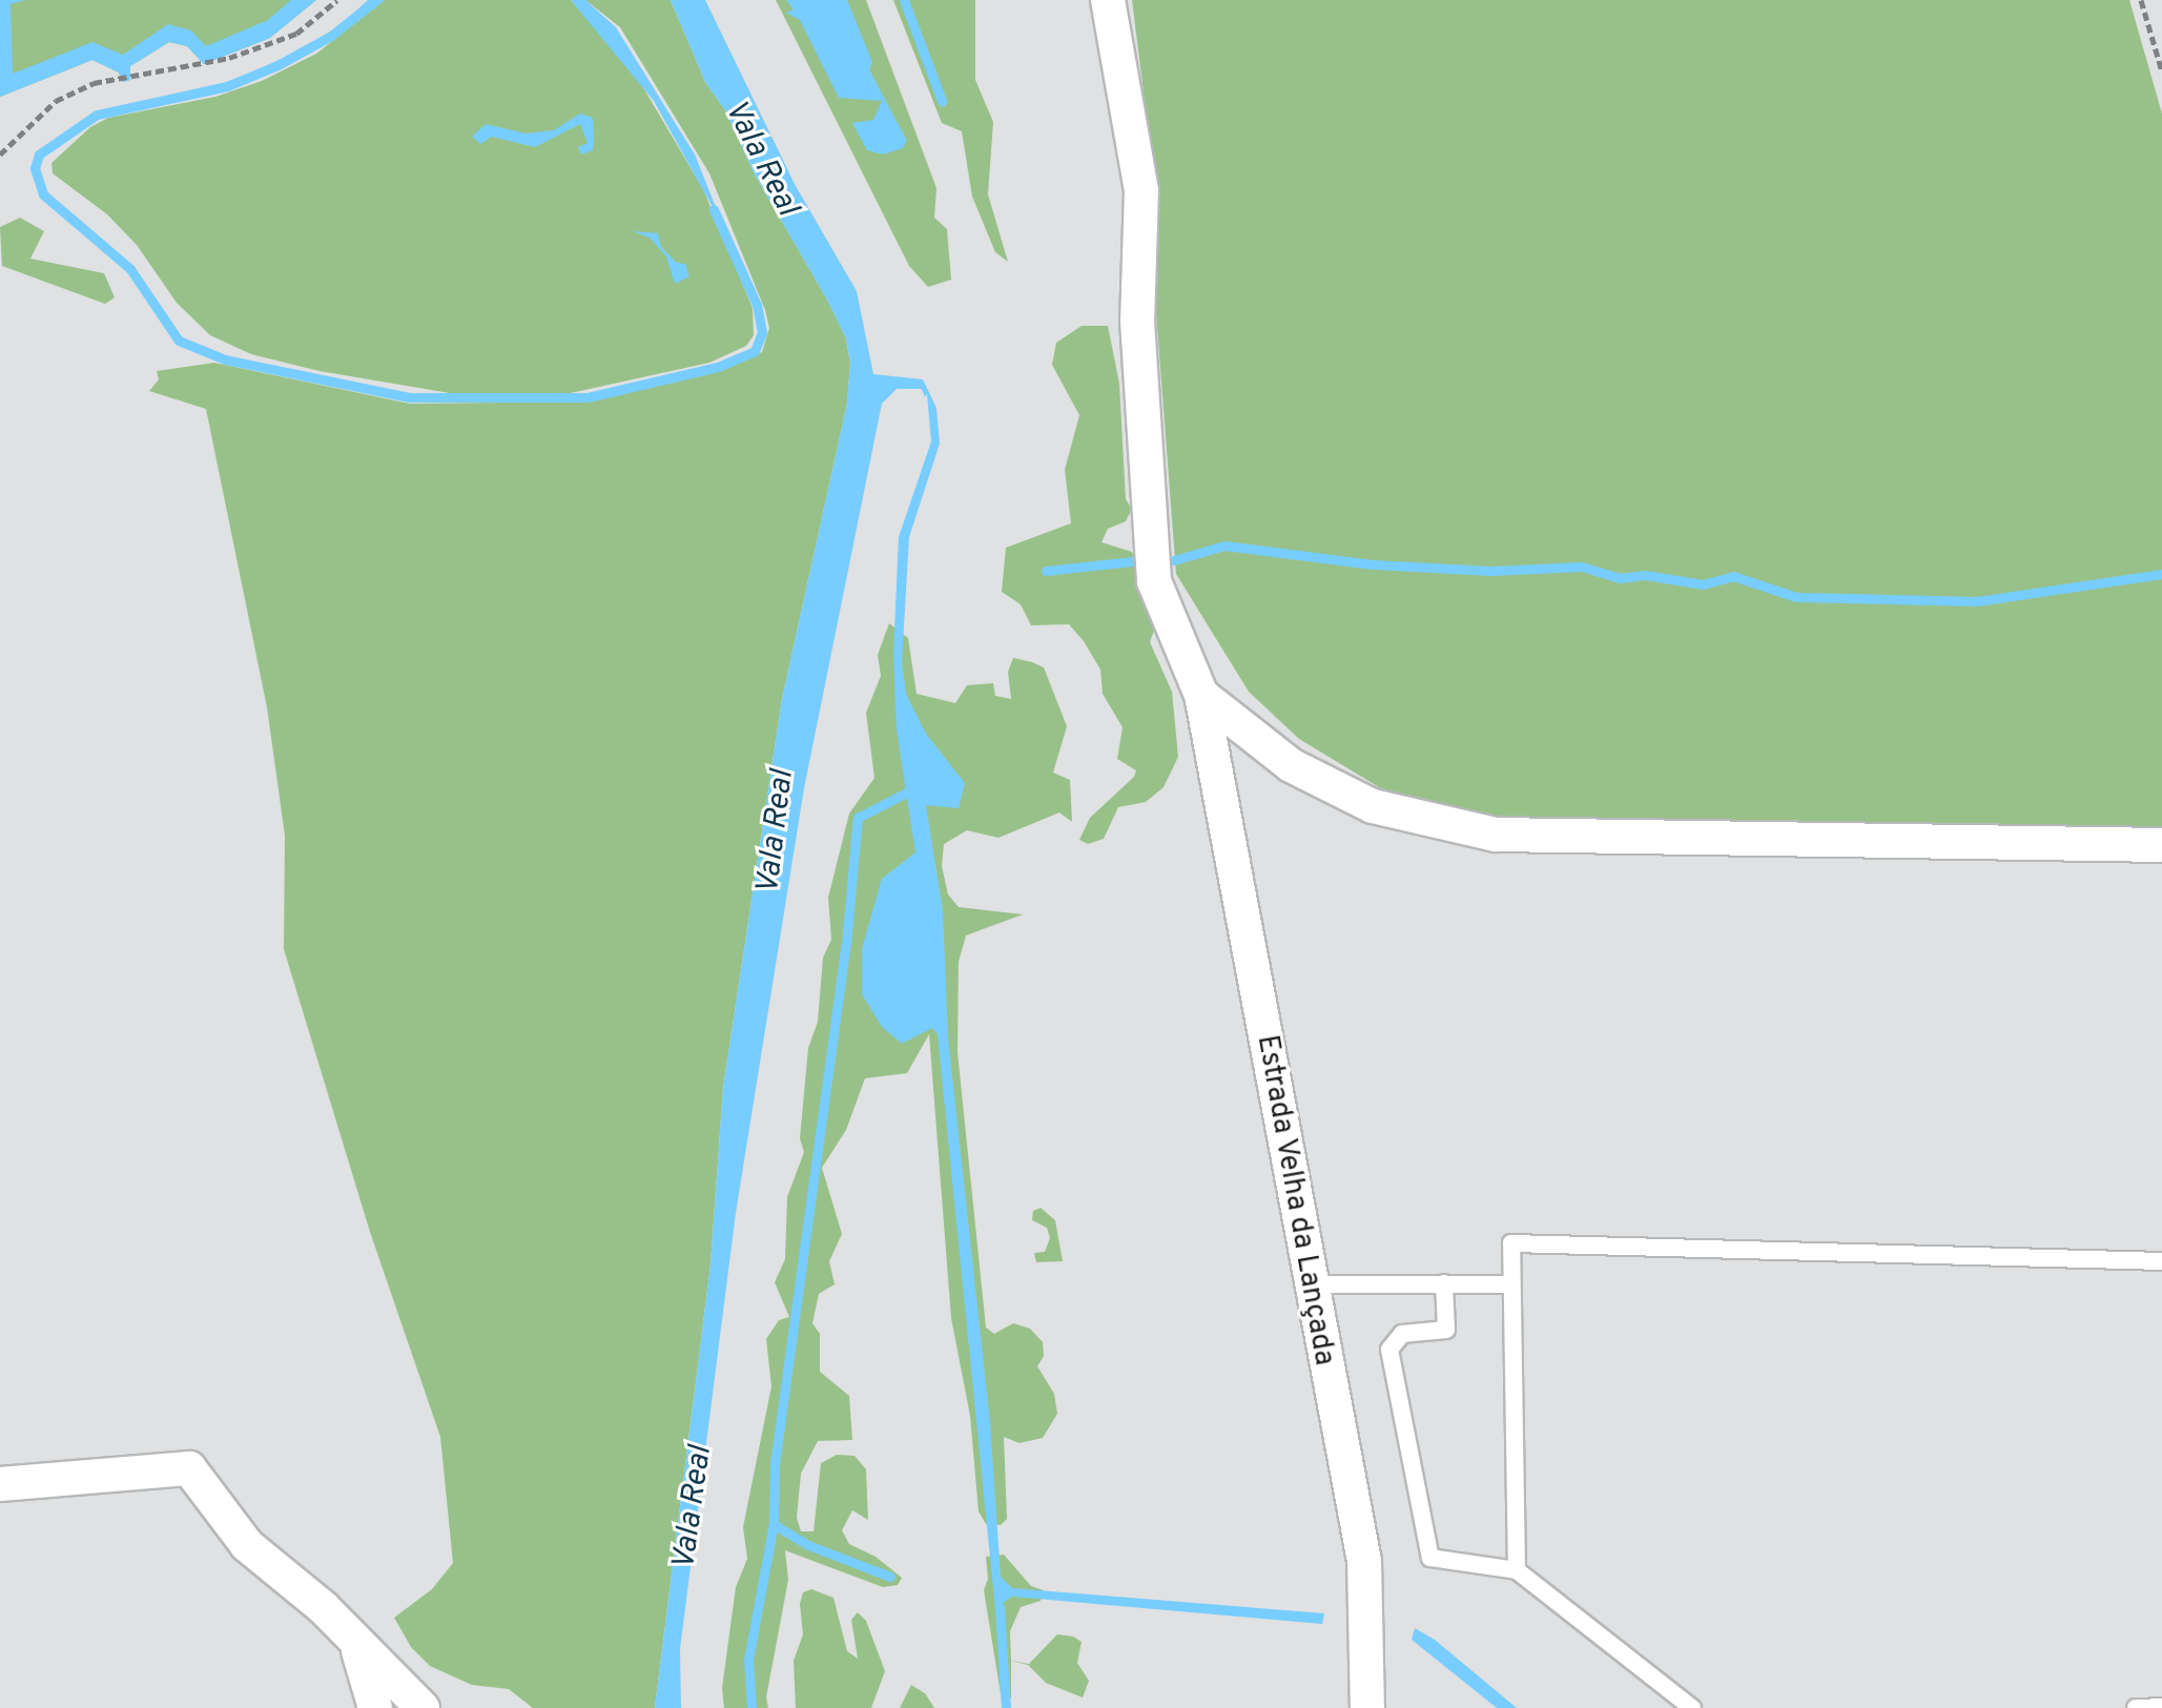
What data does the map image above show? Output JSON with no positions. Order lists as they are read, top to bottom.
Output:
{
  "streets": {
    "street": ["Estrada Velha da Lançada"]
  },
  "water": ["Vala Real"]
}
